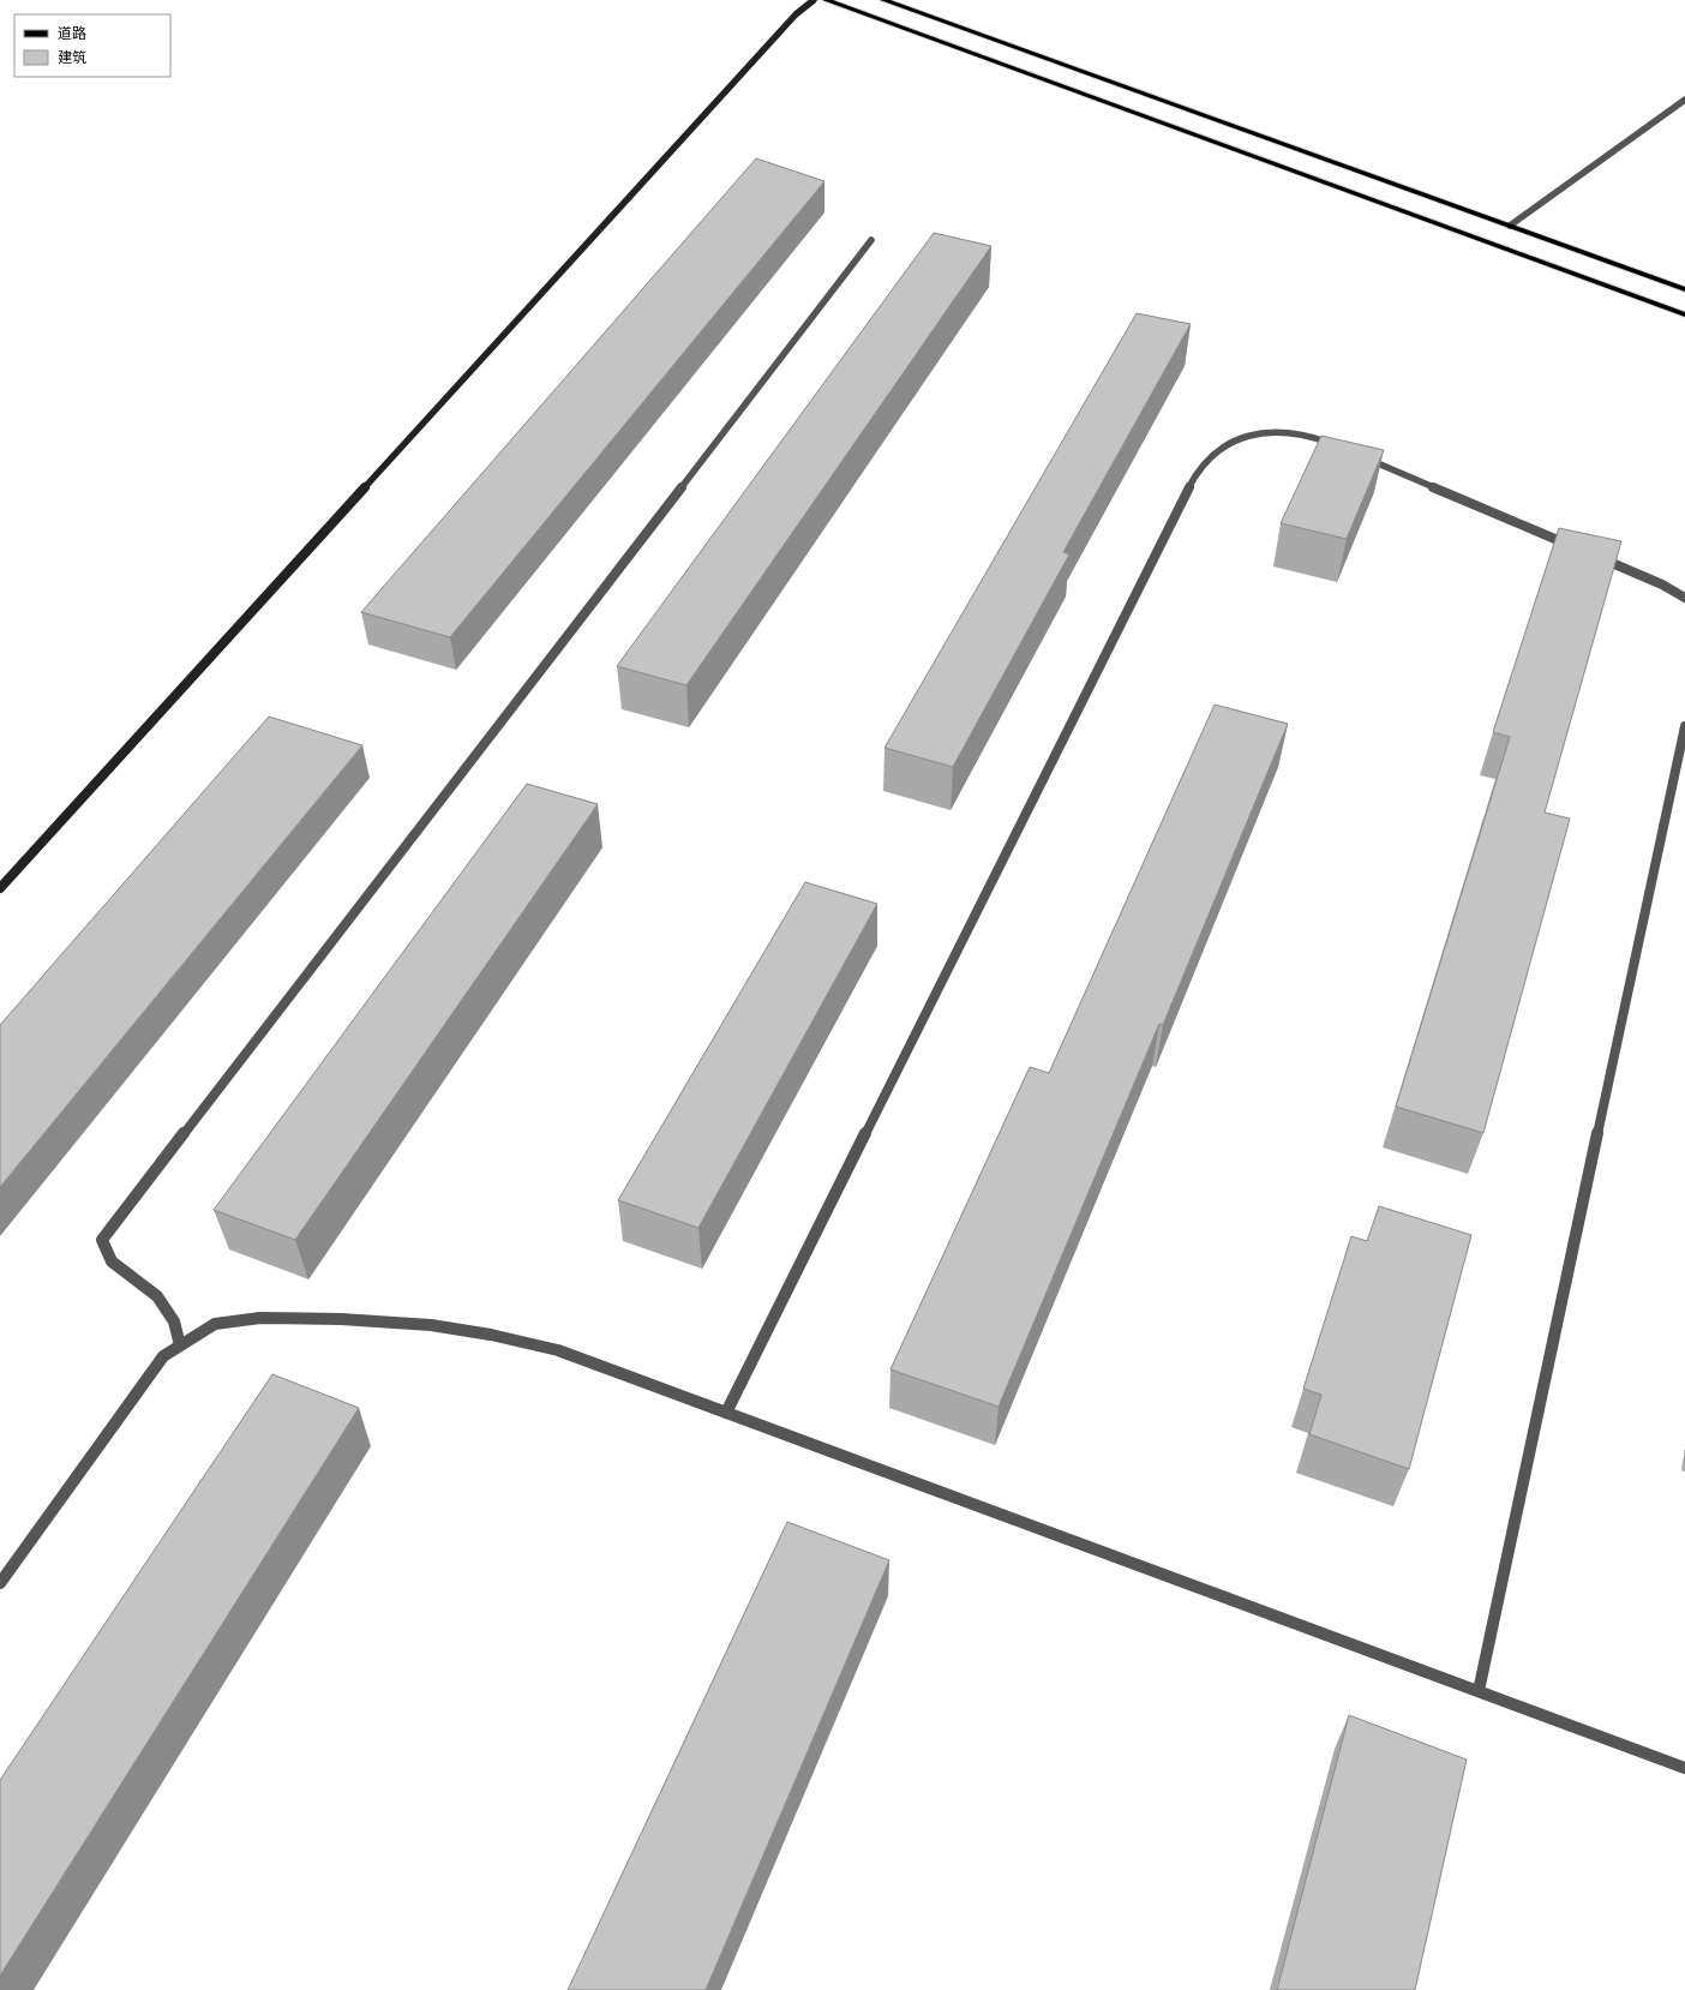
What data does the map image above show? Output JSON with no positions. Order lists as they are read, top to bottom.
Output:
{
  "legend": ["道路", "建筑"]
}
